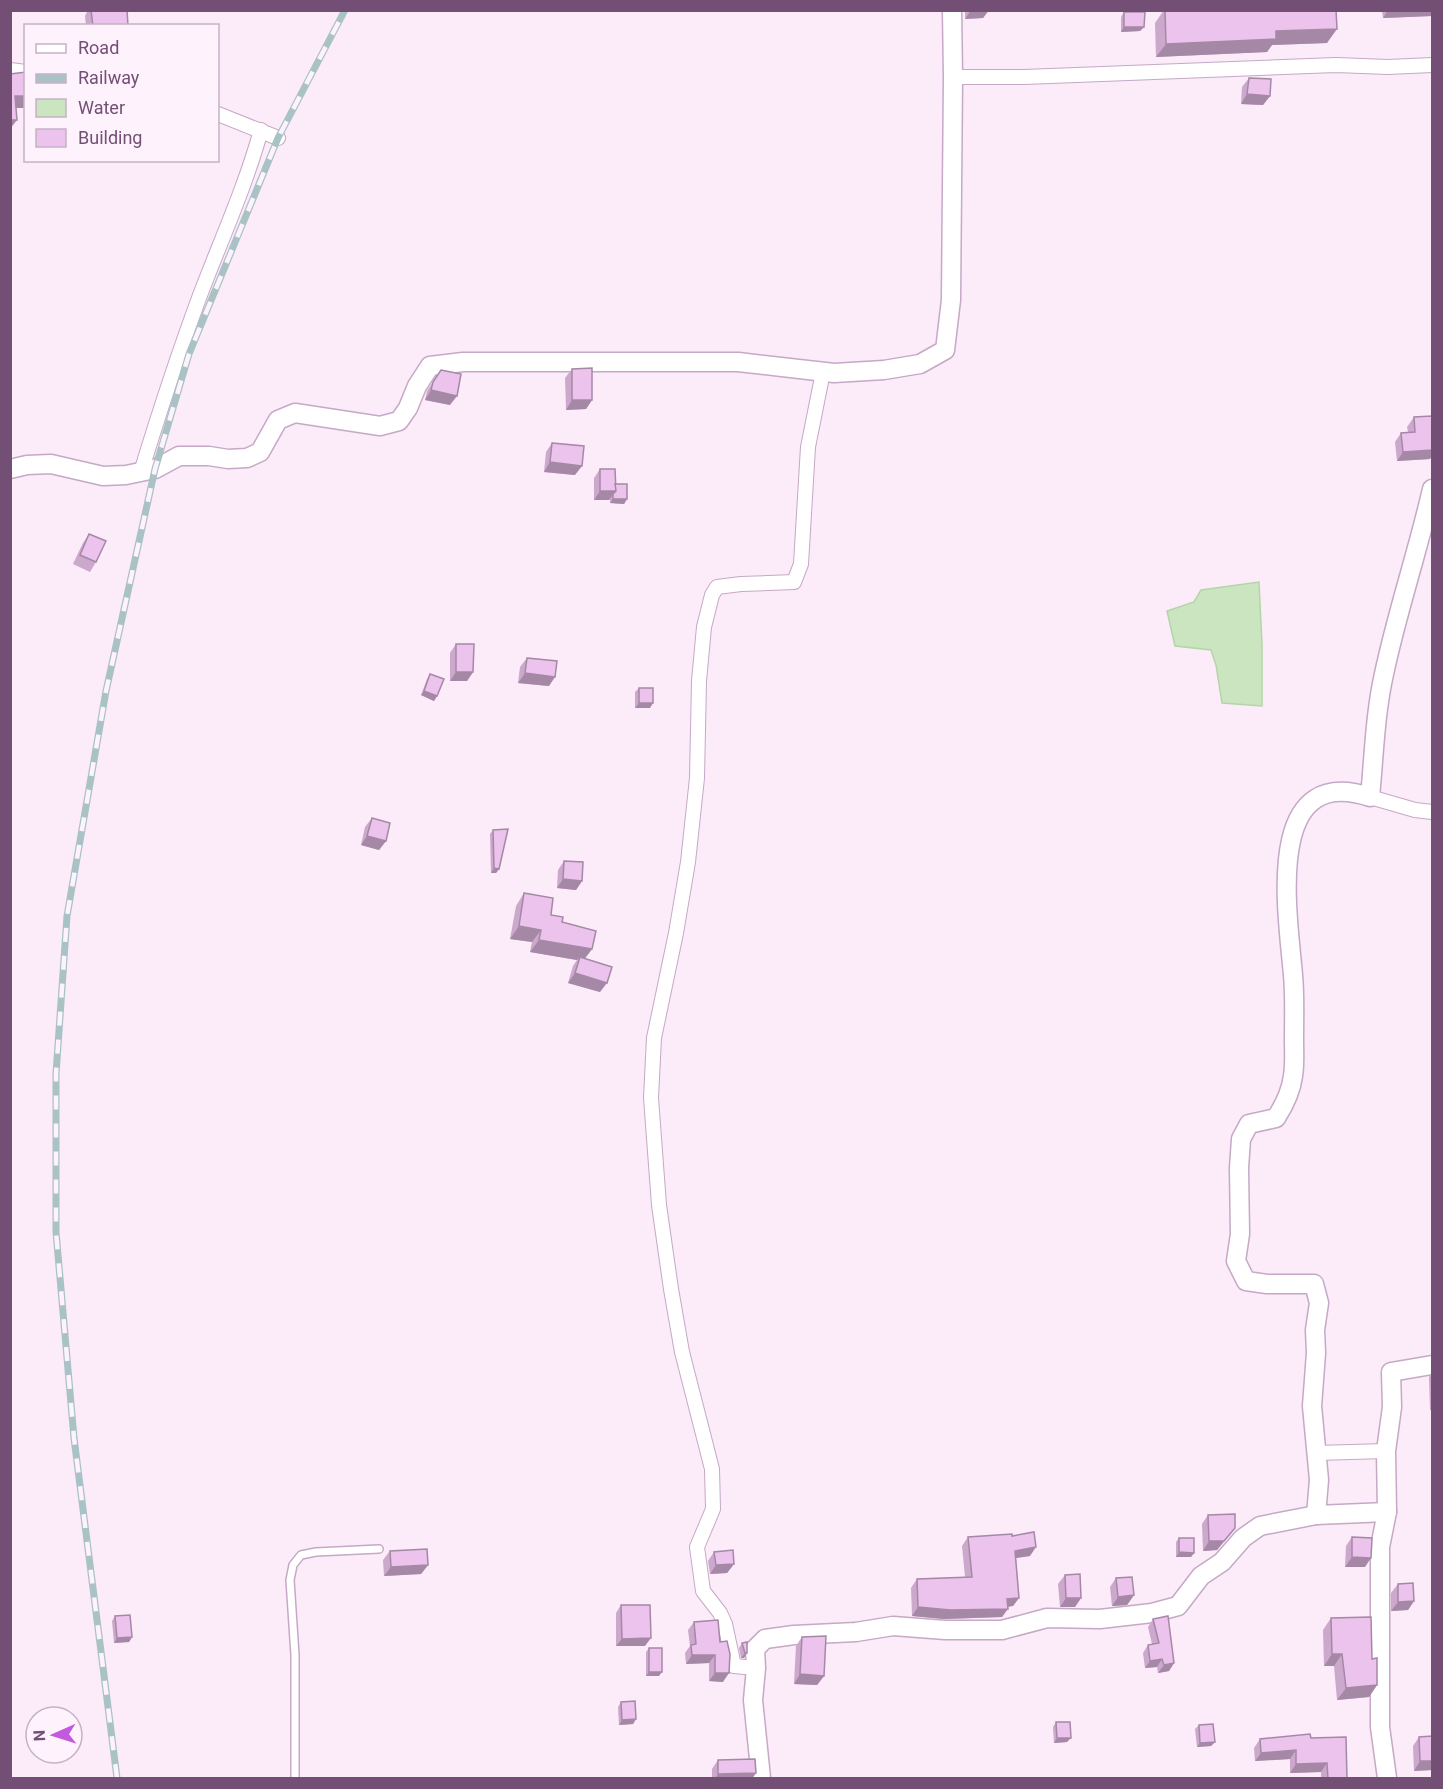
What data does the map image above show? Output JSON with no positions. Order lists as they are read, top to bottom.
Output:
{
  "legend": [
    "Road",
    "Railway",
    "Water",
    "Building"
  ],
  "north": "left"
}
